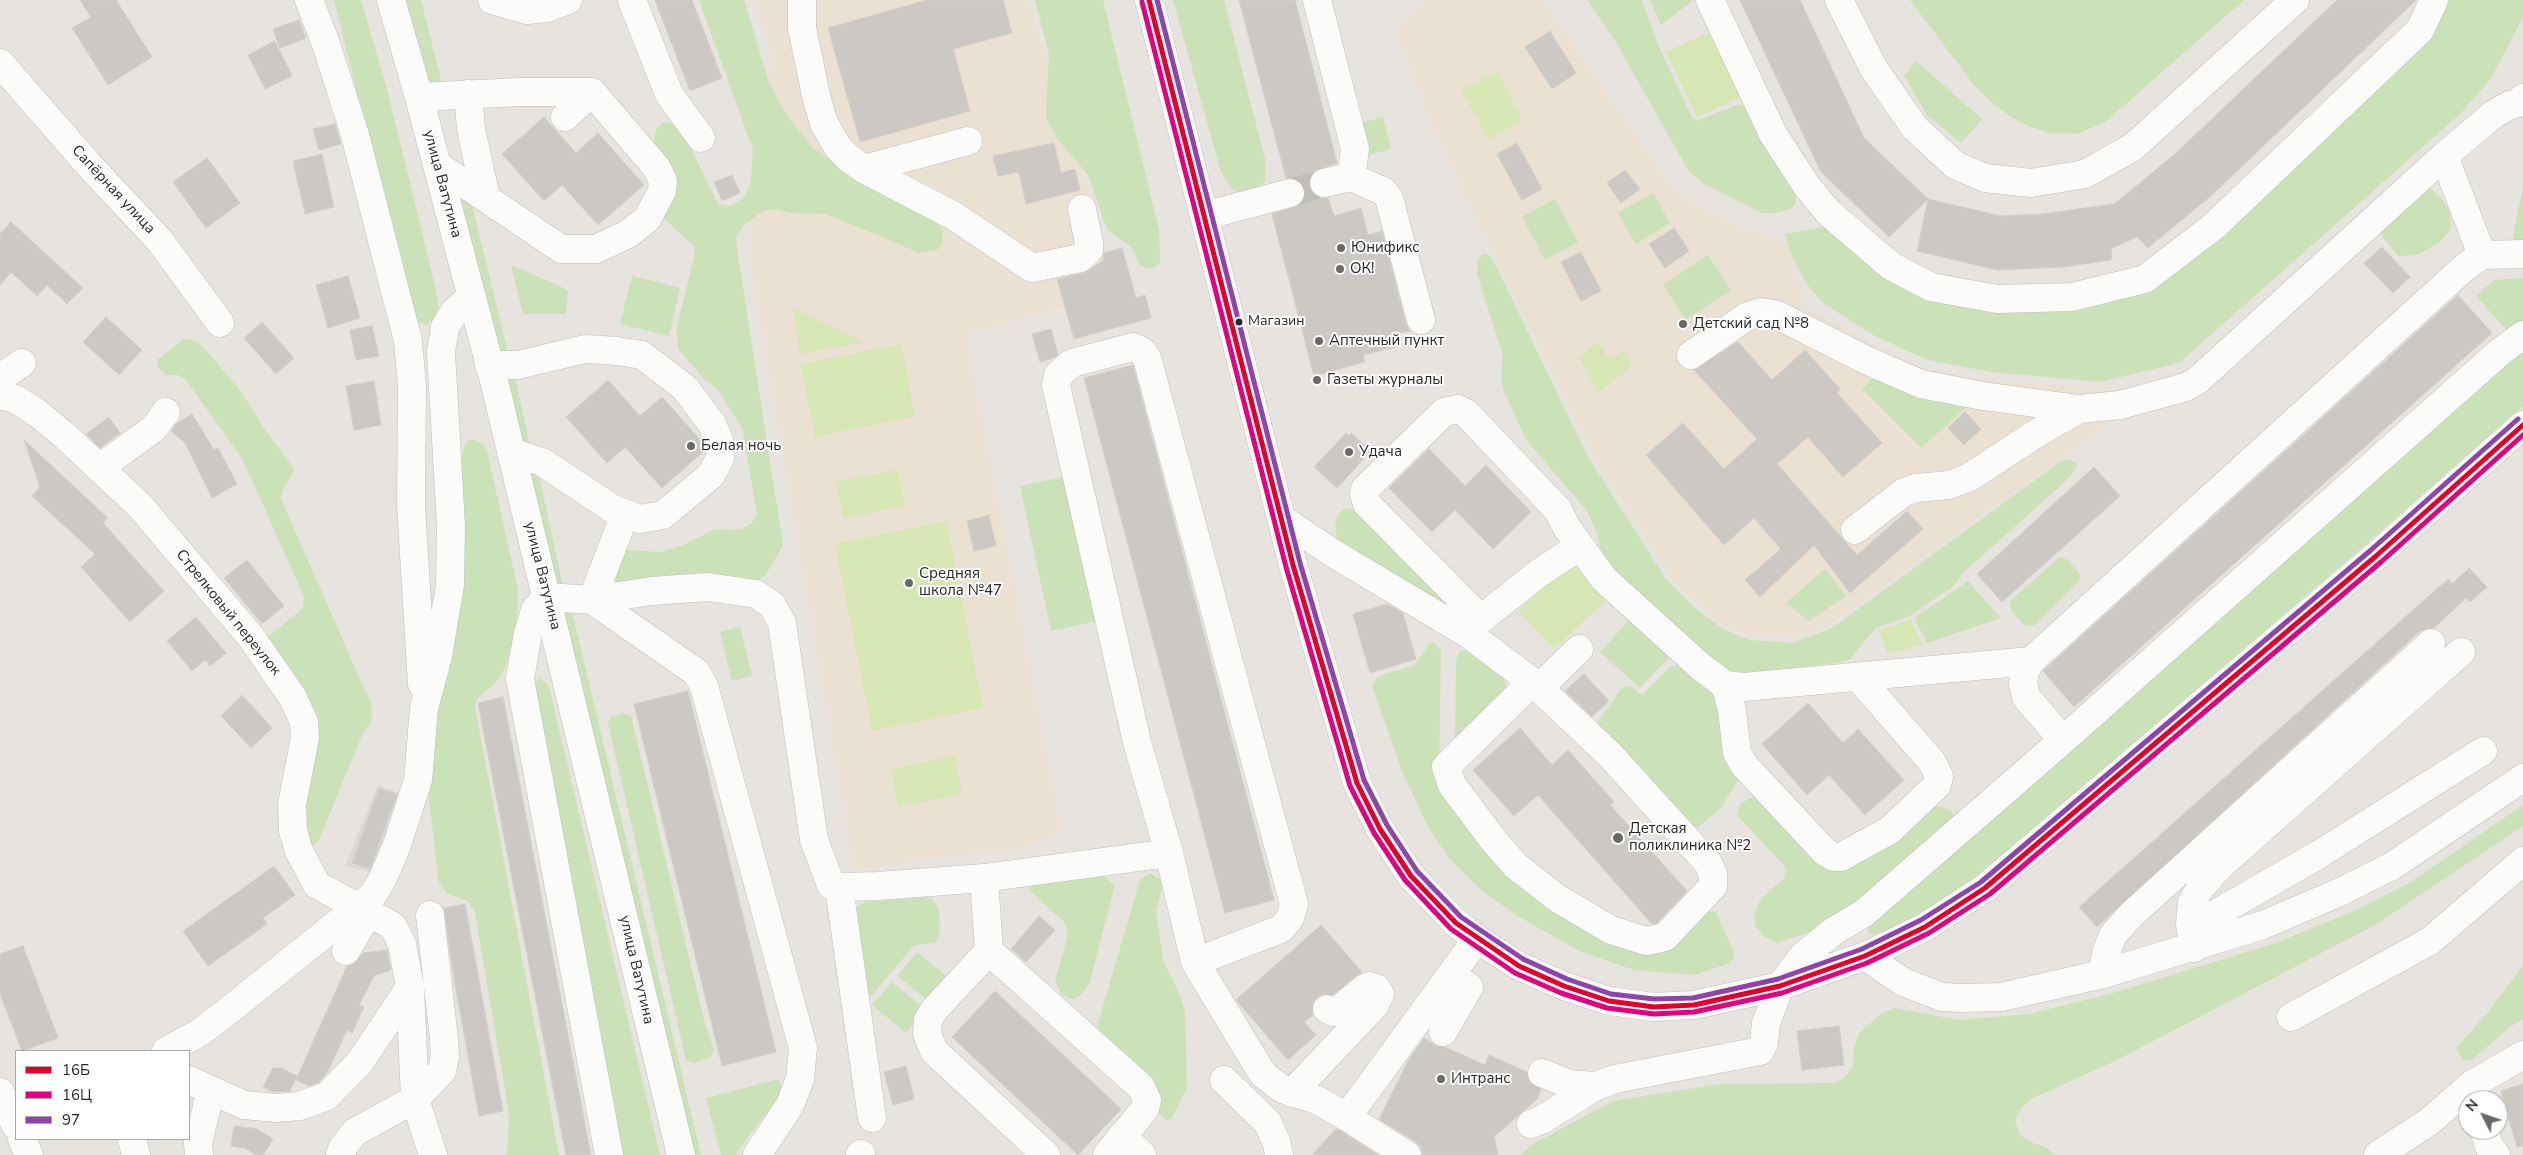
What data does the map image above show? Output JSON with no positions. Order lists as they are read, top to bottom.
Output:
{
  "streets": {
    "street": ["улица Ватутина", "Сапёрная улица", "Стрелковый переулок"]
  },
  "places": [
    "Юнификс",
    "ОК!",
    "Магазин",
    "Детский сад №8",
    "Аптечный пункт",
    "Газеты журналы",
    "Белая ночь",
    "Удача",
    "Средняя школа №47",
    "Детская поликлиника №2",
    "Интранс"
  ],
  "lines": ["transit line 16Б", "transit line 97", "transit line 16Ц"],
  "legend": ["16Б", "16Ц", "97"],
  "north": "top left"
}
